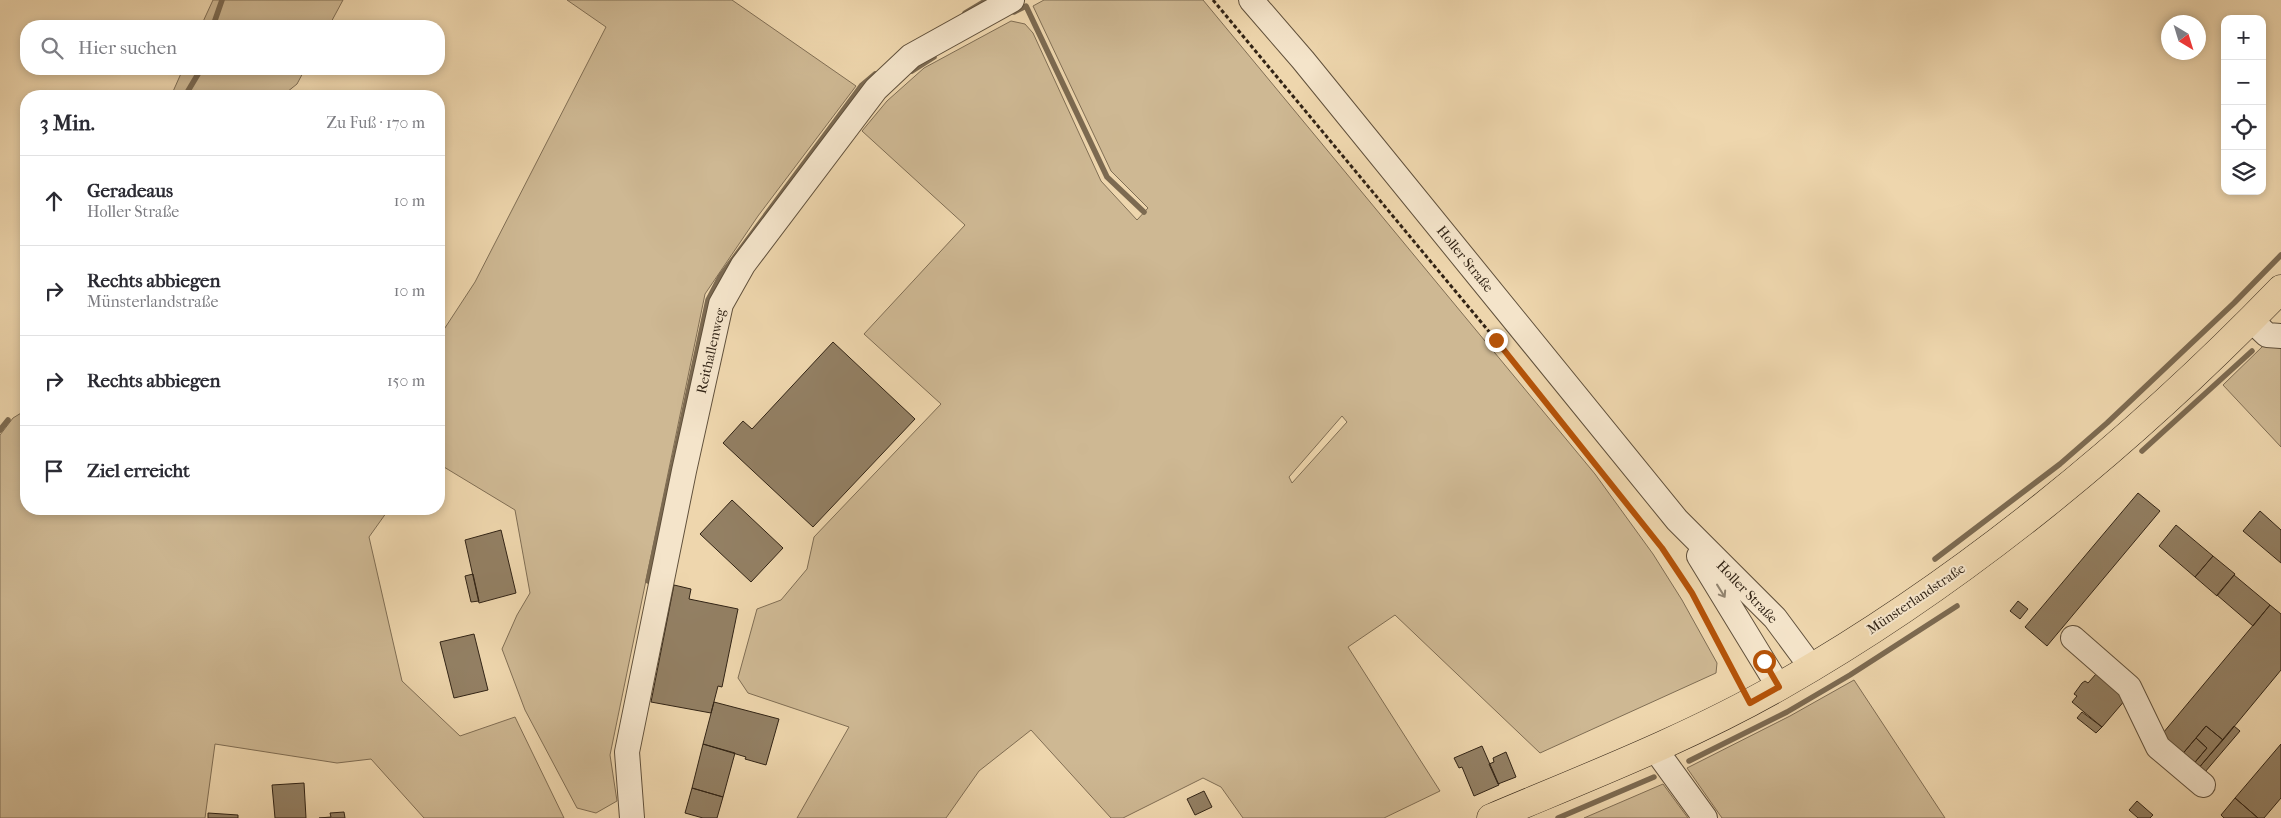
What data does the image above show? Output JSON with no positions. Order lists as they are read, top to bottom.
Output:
{
  "streets": {
    "main road": ["Münsterlandstraße"],
    "street": ["Holler Straße", "Reithallenweg"]
  },
  "crossings": [
    ["Holler Straße", "Münsterlandstraße"]
  ],
  "north": "bottom right",
  "page": {
    "map_buttons": ["+", "−"],
    "search": "Hier suchen",
    "heading": ["3 Min.", "Zu Fuß · 170 m"],
    "list": [
      ["Geradeaus", "Holler Straße", "10 m"],
      ["Rechts abbiegen", "Münsterlandstraße", "10 m"],
      ["Rechts abbiegen", "150 m"],
      "Ziel erreicht"
    ]
  }
}
